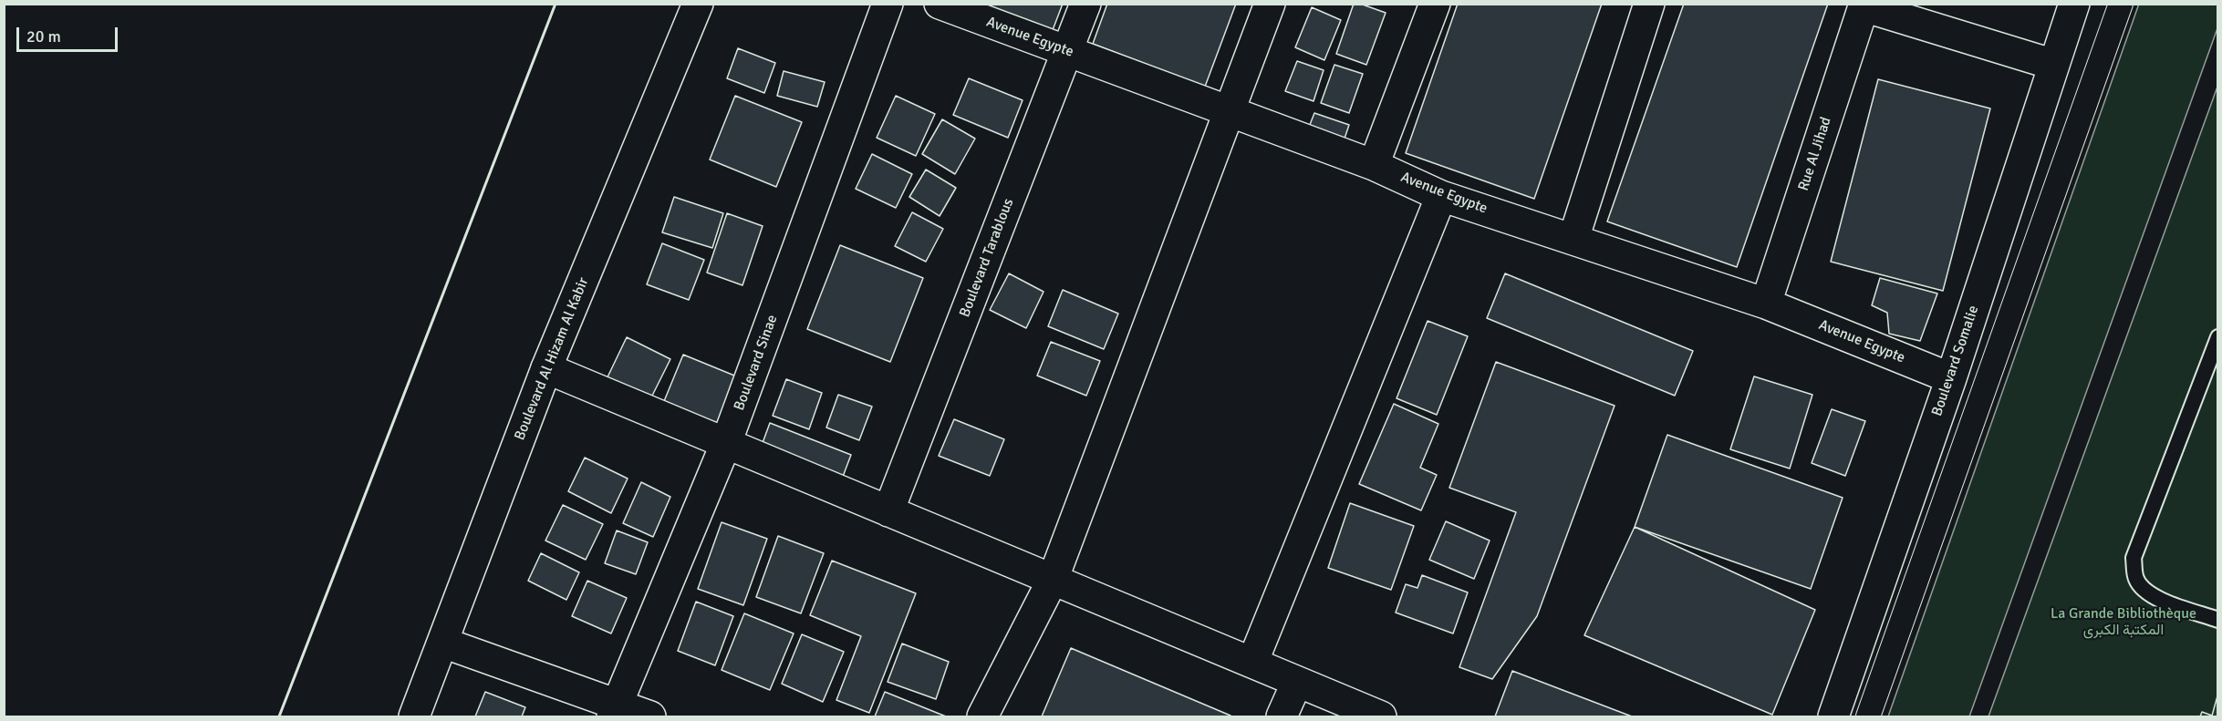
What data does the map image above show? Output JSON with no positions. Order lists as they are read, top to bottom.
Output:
{
  "streets": {
    "street": [
      "Avenue Egypte",
      "Rue Al Jihad",
      "Boulevard Tarablous",
      "Boulevard Al Hizam Al Kabir",
      "Boulevard Somalie",
      "Boulevard Sinae"
    ]
  },
  "crossings": [
    ["Avenue Egypte", "Rue Al Jihad"],
    ["Avenue Egypte", "Boulevard Tarablous"],
    ["Avenue Egypte", "Boulevard Somalie"]
  ],
  "parks": ["La Grande Bibliothèque المكتبة الكبرى"],
  "scale_bar": "20 m"
}
